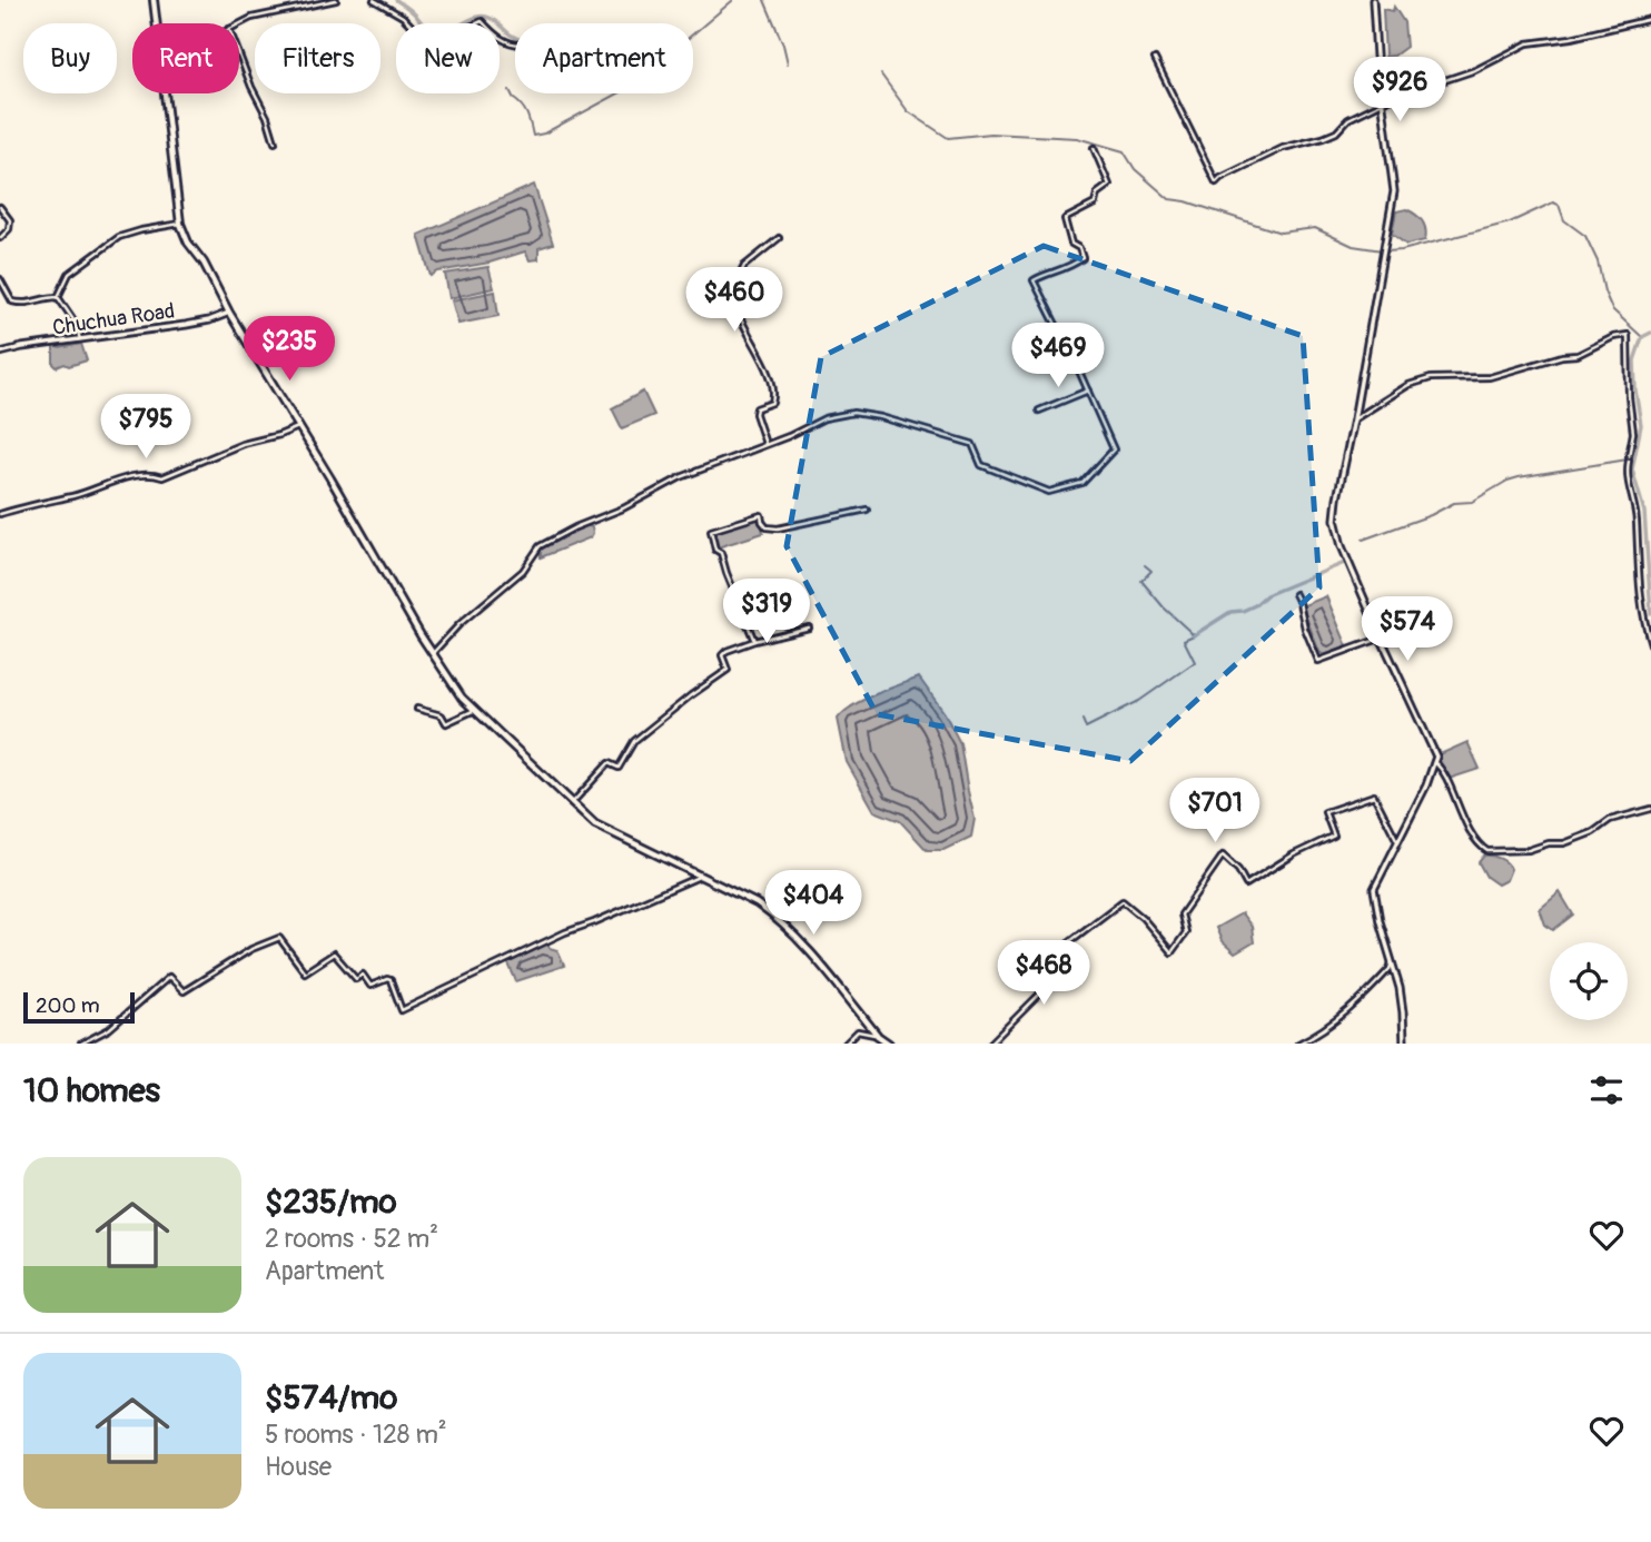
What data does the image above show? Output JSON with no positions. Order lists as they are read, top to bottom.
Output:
{
  "streets": {
    "street": ["Chuchua Road"]
  },
  "scale_bar": "200 m",
  "page": {
    "chip": [
      "Buy",
      "Rent",
      "Filters",
      "New",
      "Apartment"
    ],
    "price": [
      "$926",
      "$460",
      "$235",
      "$469",
      "$795",
      "$319",
      "$574",
      "$701",
      "$404",
      "$468"
    ],
    "scale": "200 m",
    "heading": "10 homes",
    "list": [
      {
        "name": "$235/mo",
        "note": "2 rooms · 52 m² · Apartment"
      },
      {
        "name": "$574/mo",
        "note": "5 rooms · 128 m² · House"
      }
    ]
  }
}
